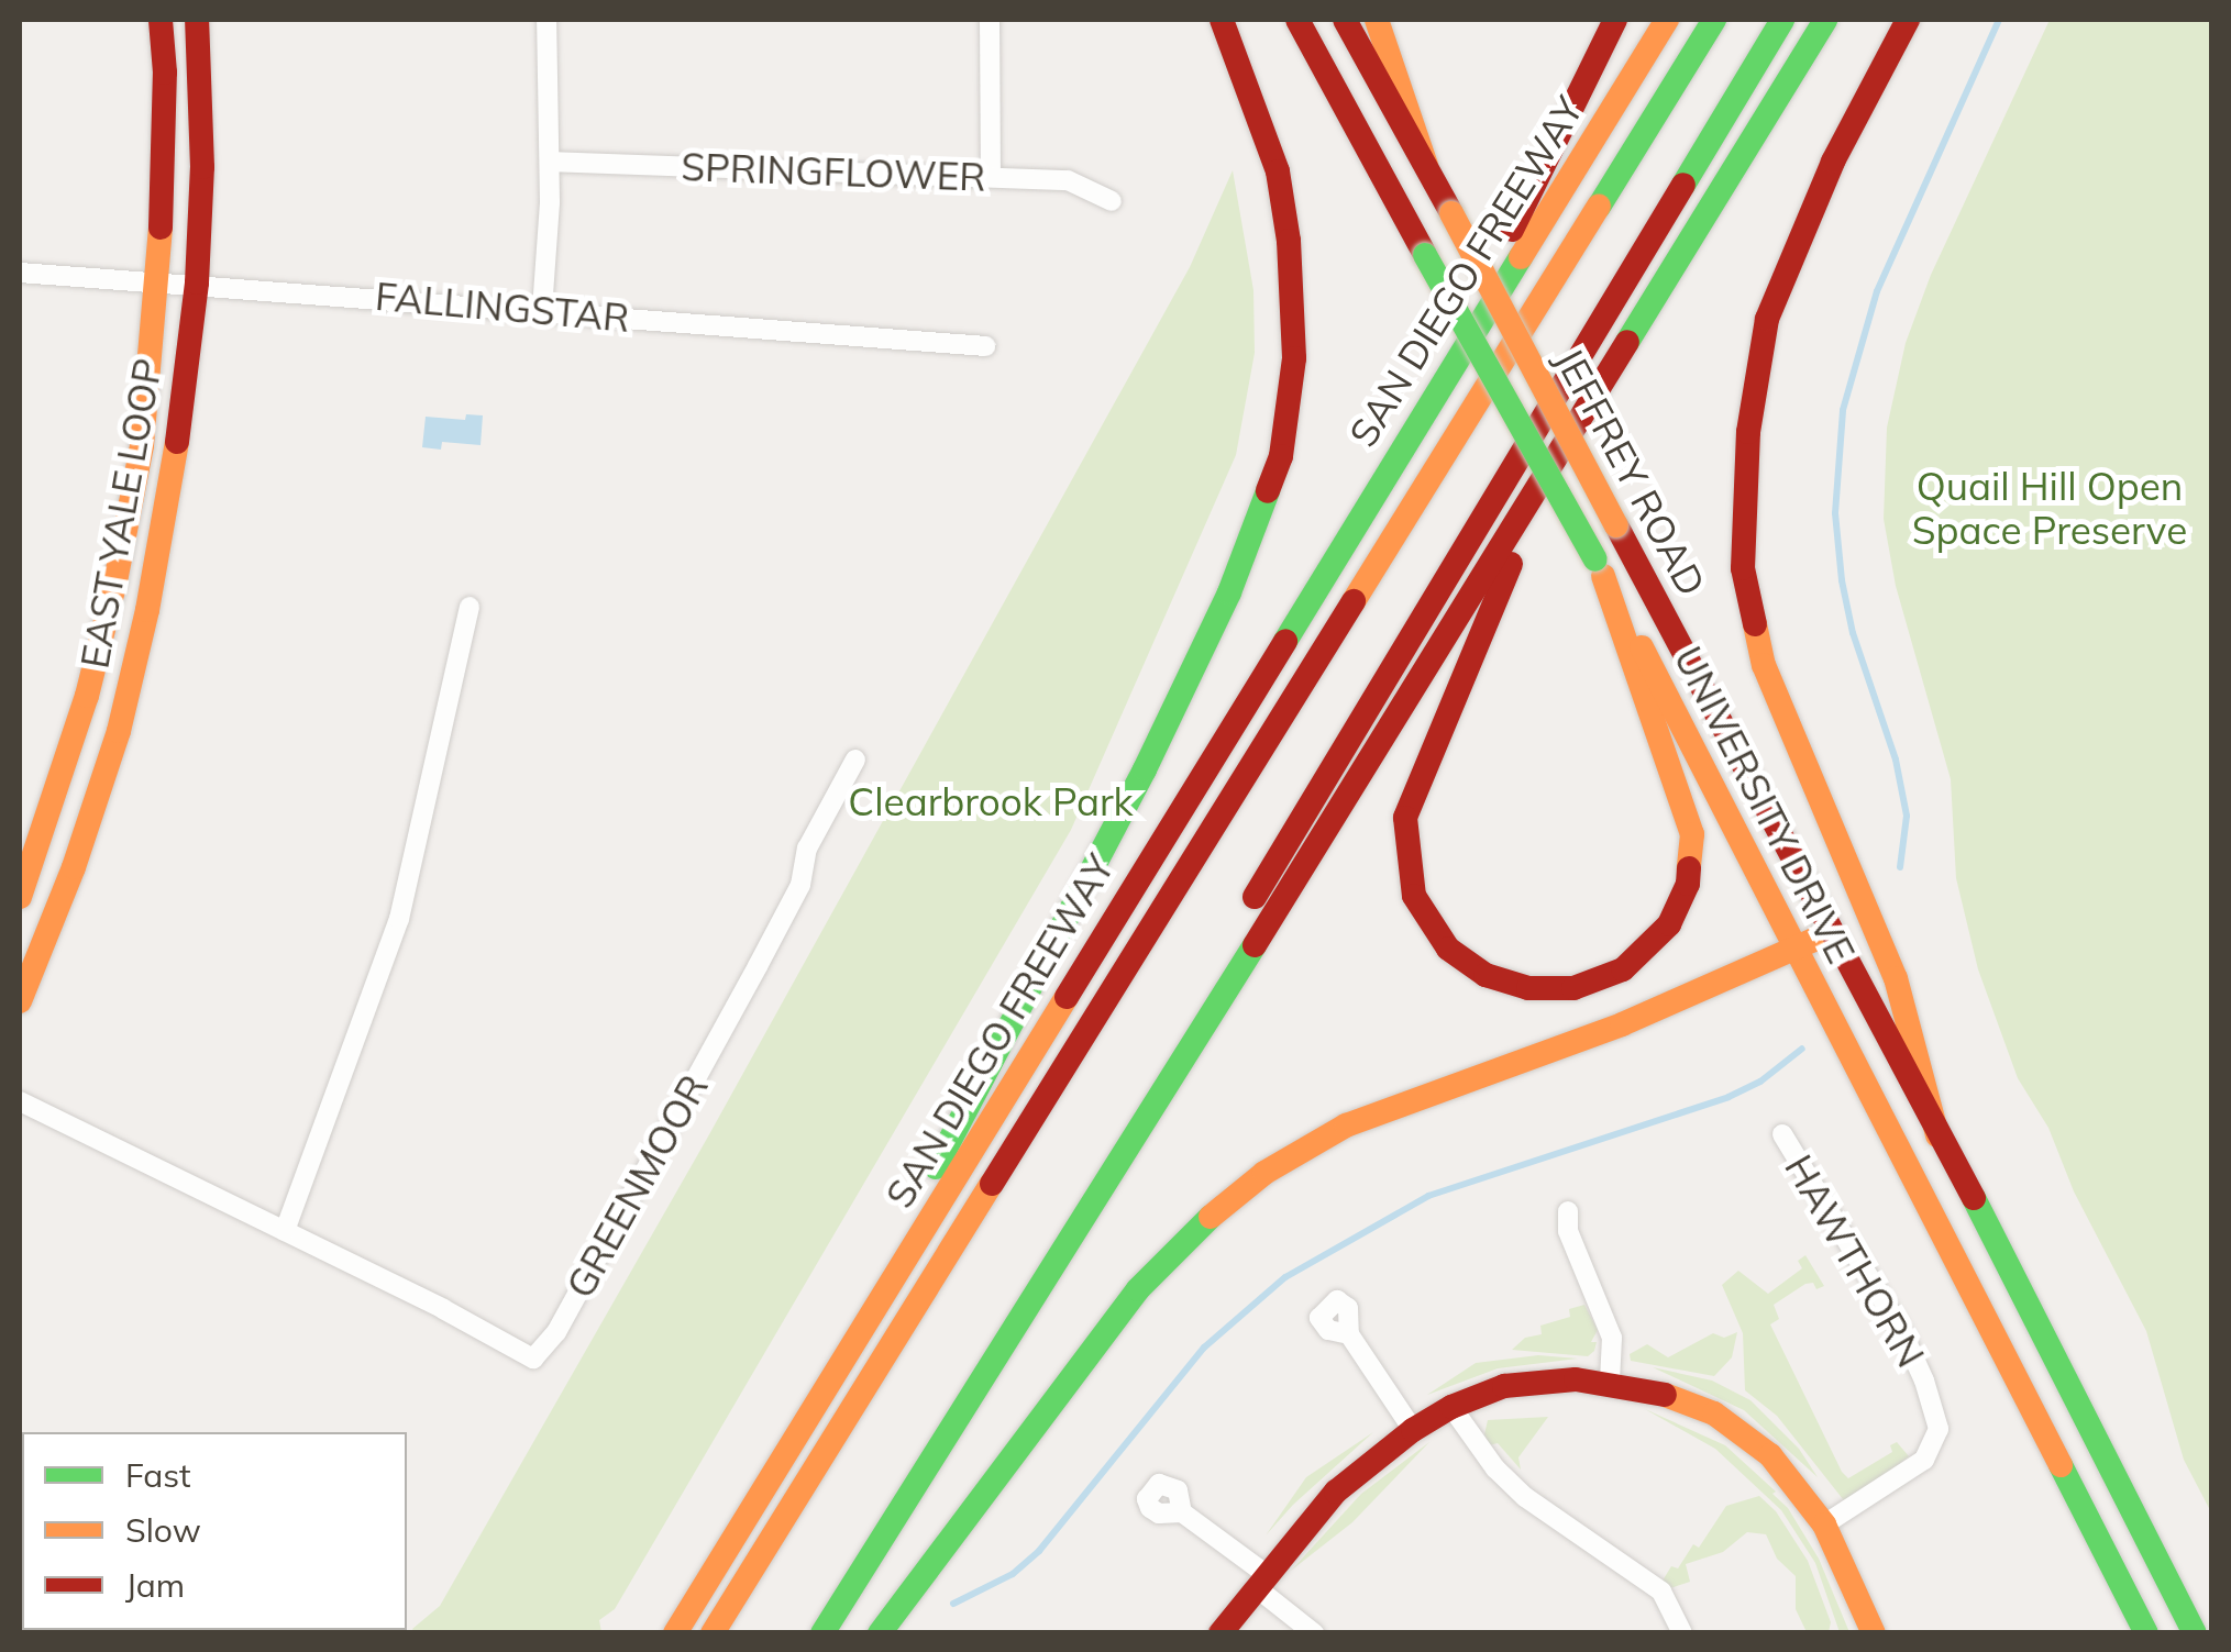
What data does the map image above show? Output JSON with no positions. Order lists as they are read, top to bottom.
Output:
{
  "streets": {
    "main road": [
      "SAN DIEGO FREEWAY",
      "JEFFREY ROAD",
      "EAST YALE LOOP",
      "UNIVERSITY DRIVE"
    ],
    "street": [
      "SPRINGFLOWER",
      "FALLINGSTAR",
      "GREENMOOR",
      "HAWTHORN"
    ]
  },
  "crossings": [
    ["FALLINGSTAR", "EAST YALE LOOP"]
  ],
  "parks": ["Quail Hill Open Space Preserve", "Clearbrook Park"],
  "legend": ["Fast", "Slow", "Jam"]
}
